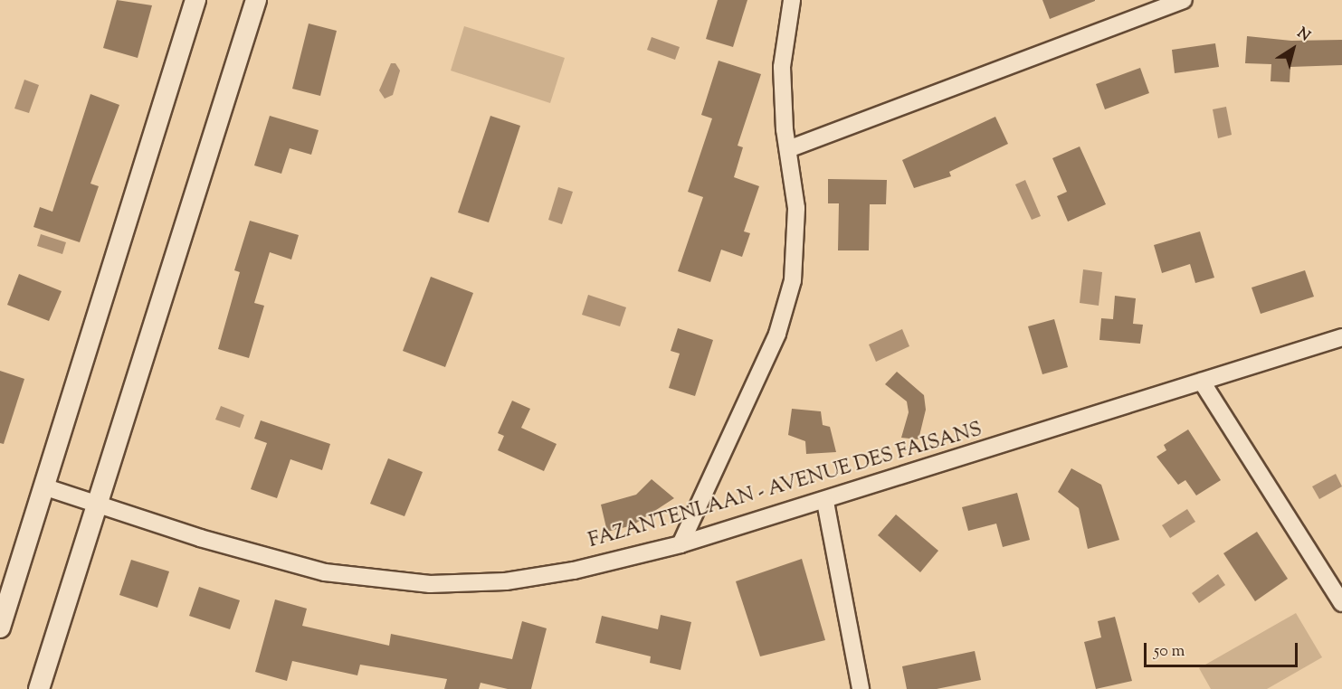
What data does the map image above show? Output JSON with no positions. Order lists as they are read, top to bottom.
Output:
{
  "streets": {
    "street": ["FAZANTENLAAN - AVENUE DES FAISANS"]
  },
  "scale_bar": "50 m",
  "north": "top right"
}
